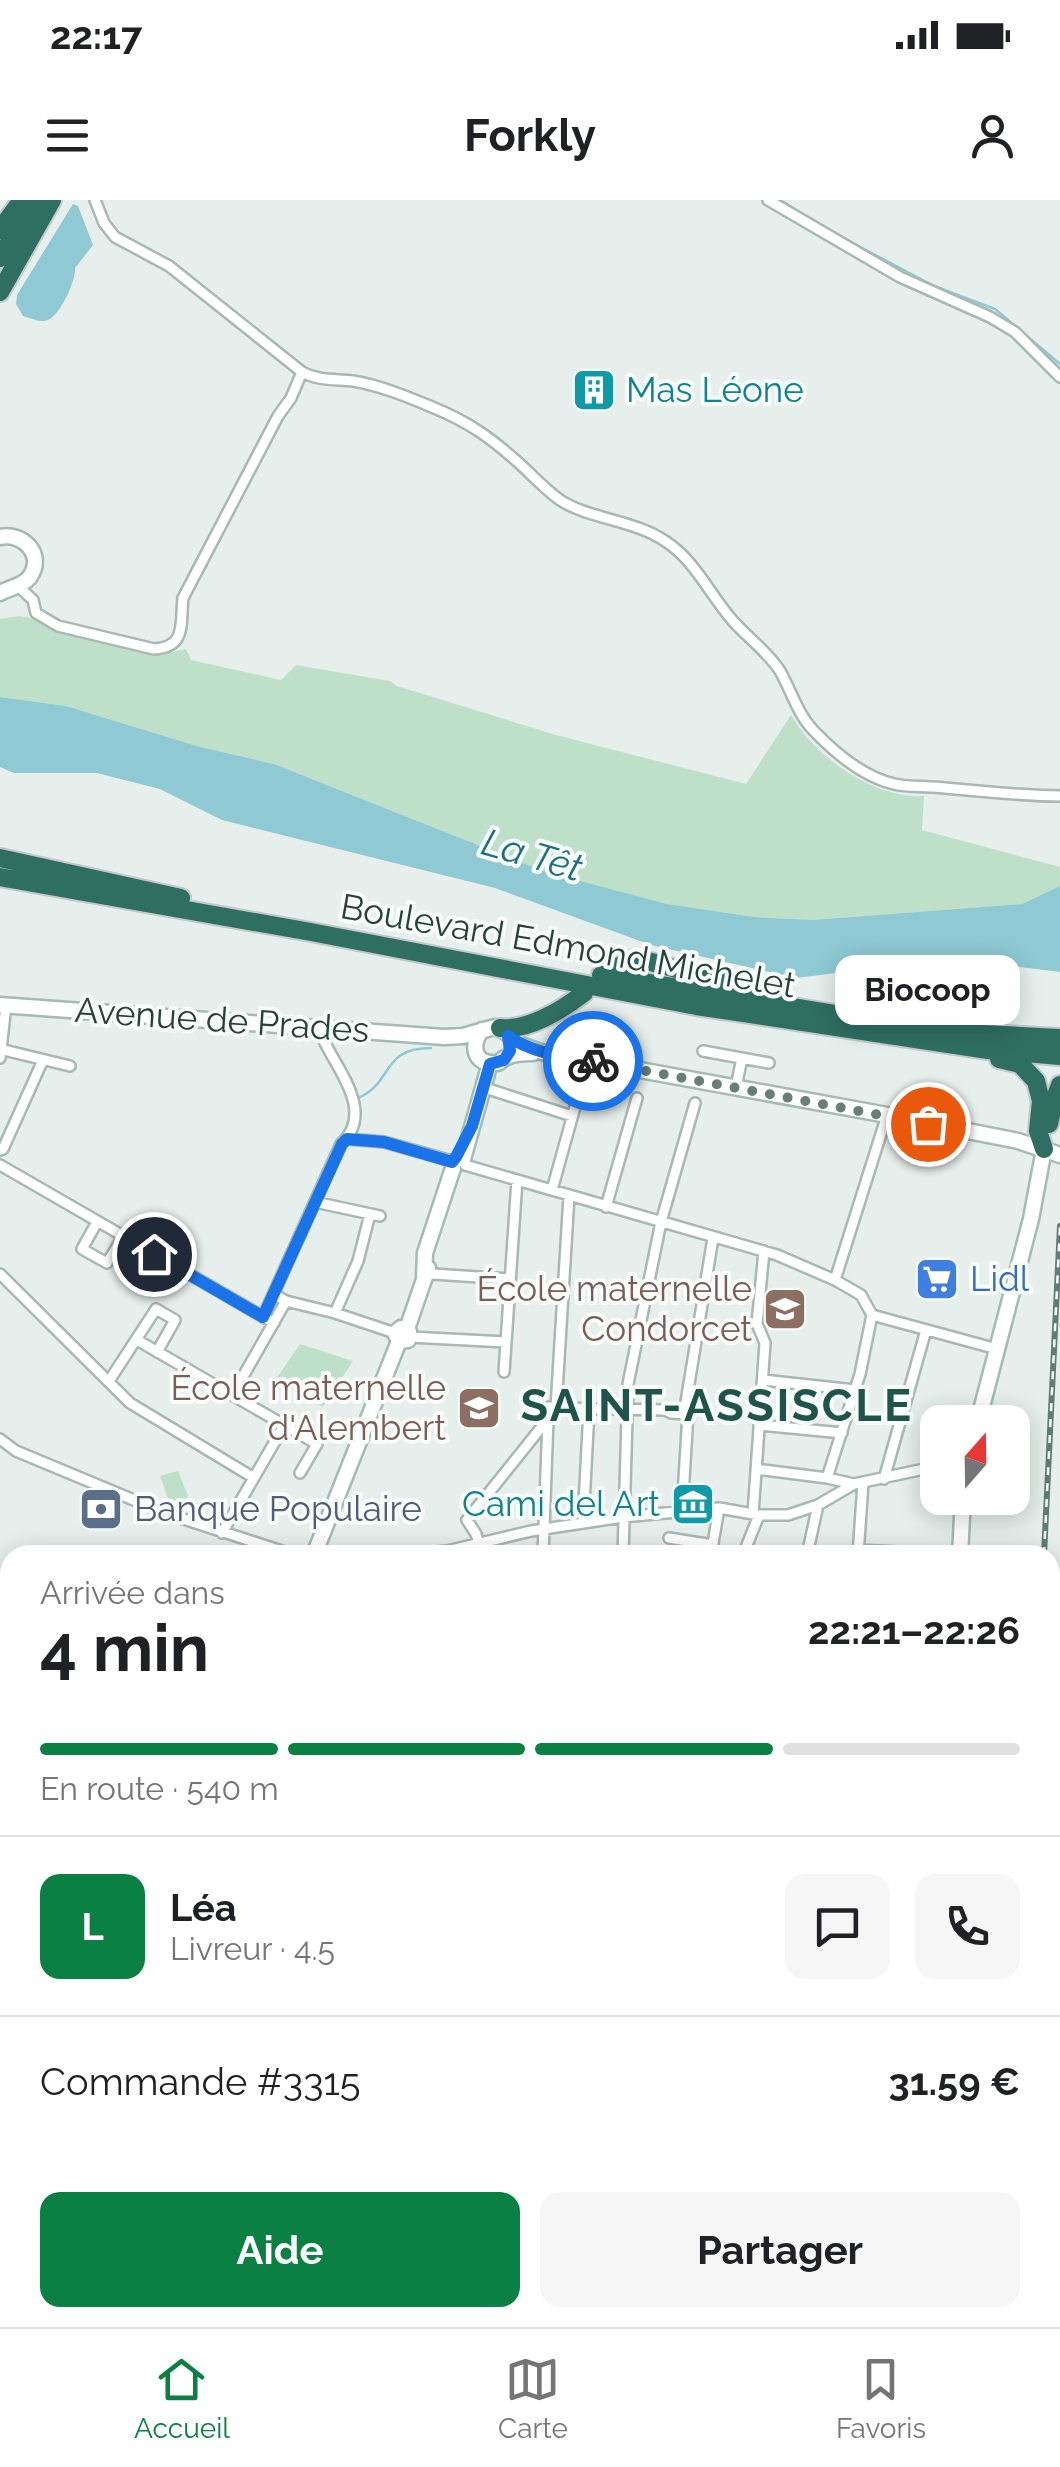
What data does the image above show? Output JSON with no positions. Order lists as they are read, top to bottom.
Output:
{
  "streets": {
    "highway": ["Boulevard Edmond Michelet"],
    "main road": ["Avenue de Prades"]
  },
  "districts": ["SAINT-ASSISCLE"],
  "water": ["La Têt"],
  "places": {
    "building": ["Mas Léone"],
    "other": ["Biocoop"],
    "supermarket": ["Lidl"],
    "school or university": ["École maternelle Condorcet", "École maternelle d'Alembert"],
    "museum": ["Cami del Art"],
    "bank": ["Banque Populaire"]
  },
  "north": "top",
  "page": {
    "status": "22:17",
    "header": "Forkly",
    "bubble": "Biocoop",
    "heading": ["4 min", "Arrivée dans", "22:21–22:26"],
    "panel": [
      "Léa",
      "Livreur · 4.5",
      "Commande #3315",
      "31.59 €"
    ],
    "bar": "En route · 540 m",
    "round": "L",
    "buttons": ["Aide", "Partager"],
    "tabs": ["Accueil", "Carte", "Favoris"]
  }
}
